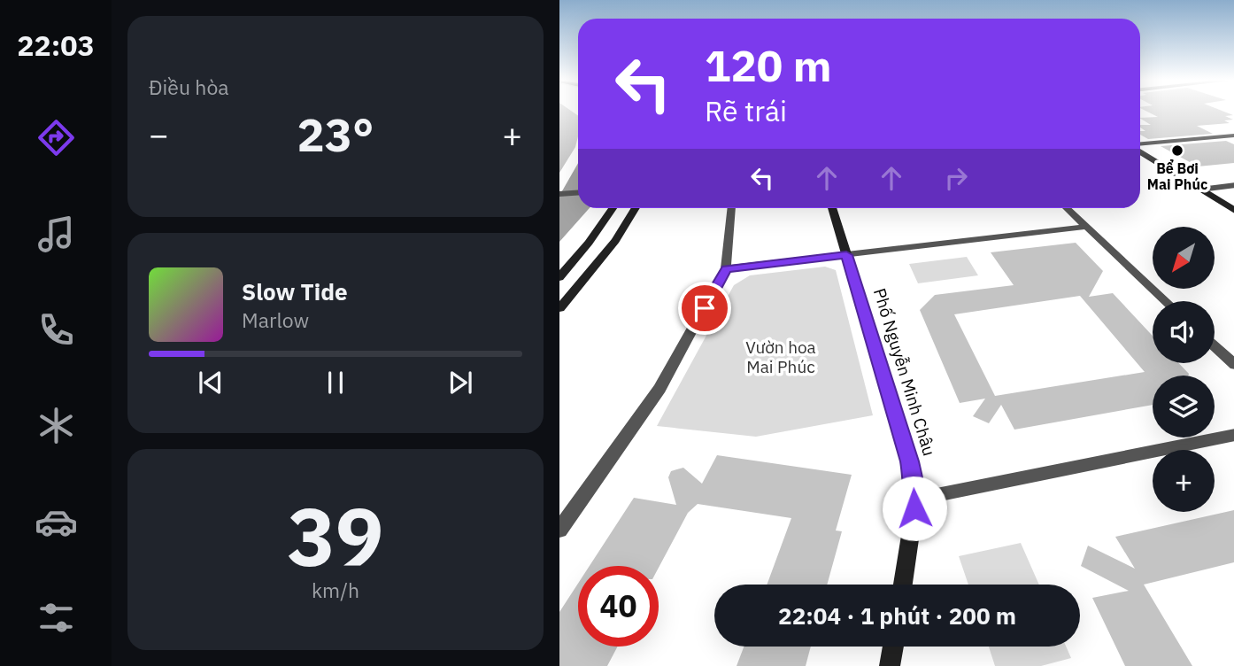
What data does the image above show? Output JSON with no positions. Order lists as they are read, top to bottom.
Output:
{
  "streets": {
    "street": ["Phố Nguyễn Minh Châu"]
  },
  "parks": ["Vườn hoa Mai Phúc"],
  "places": ["Bể Bơi Mai Phúc"],
  "north": "bottom left",
  "page": {
    "tabs": "22:03",
    "tile": [
      "Điều hòa",
      ["39", "km/h"]
    ],
    "turn": ["120 m", "Rẽ trái"],
    "heat": ["−", "23°", "+"],
    "map_buttons": "+",
    "song": ["Slow Tide", "Marlow"],
    "limit": "40",
    "trip": "22:04 · 1 phút · 200 m"
  }
}
